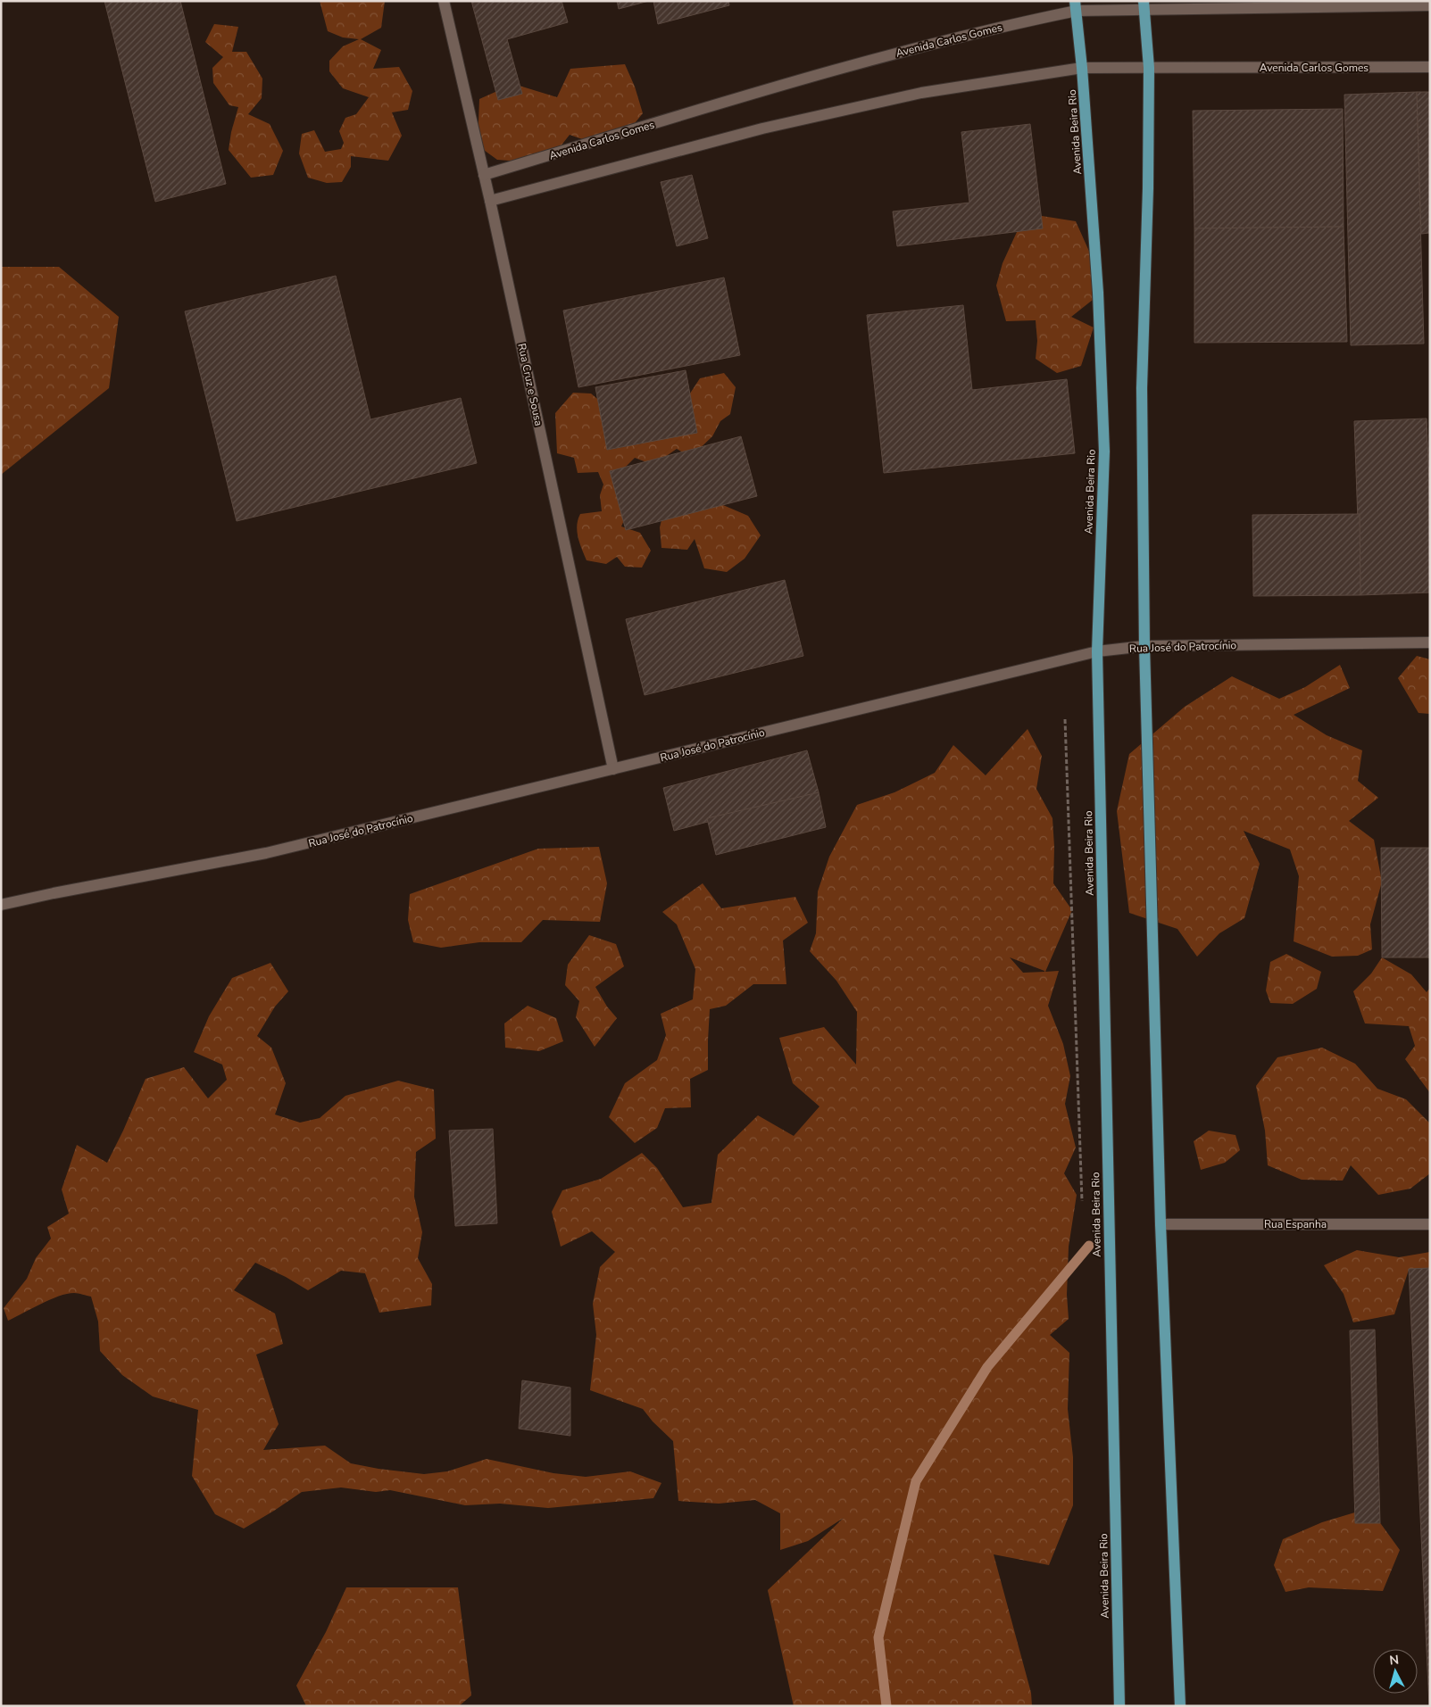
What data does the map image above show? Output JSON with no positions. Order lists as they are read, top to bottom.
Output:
{
  "streets": {
    "main road": ["Avenida Beira Rio"],
    "street": [
      "Avenida Carlos Gomes",
      "Rua Cruz e Sousa",
      "Rua José do Patrocínio",
      "Rua Espanha"
    ]
  },
  "crossings": [
    ["Avenida Carlos Gomes", "Avenida Beira Rio"],
    ["Avenida Carlos Gomes", "Rua Cruz e Sousa"],
    ["Avenida Beira Rio", "Rua José do Patrocínio"],
    ["Rua Cruz e Sousa", "Rua José do Patrocínio"]
  ],
  "north": "top"
}
